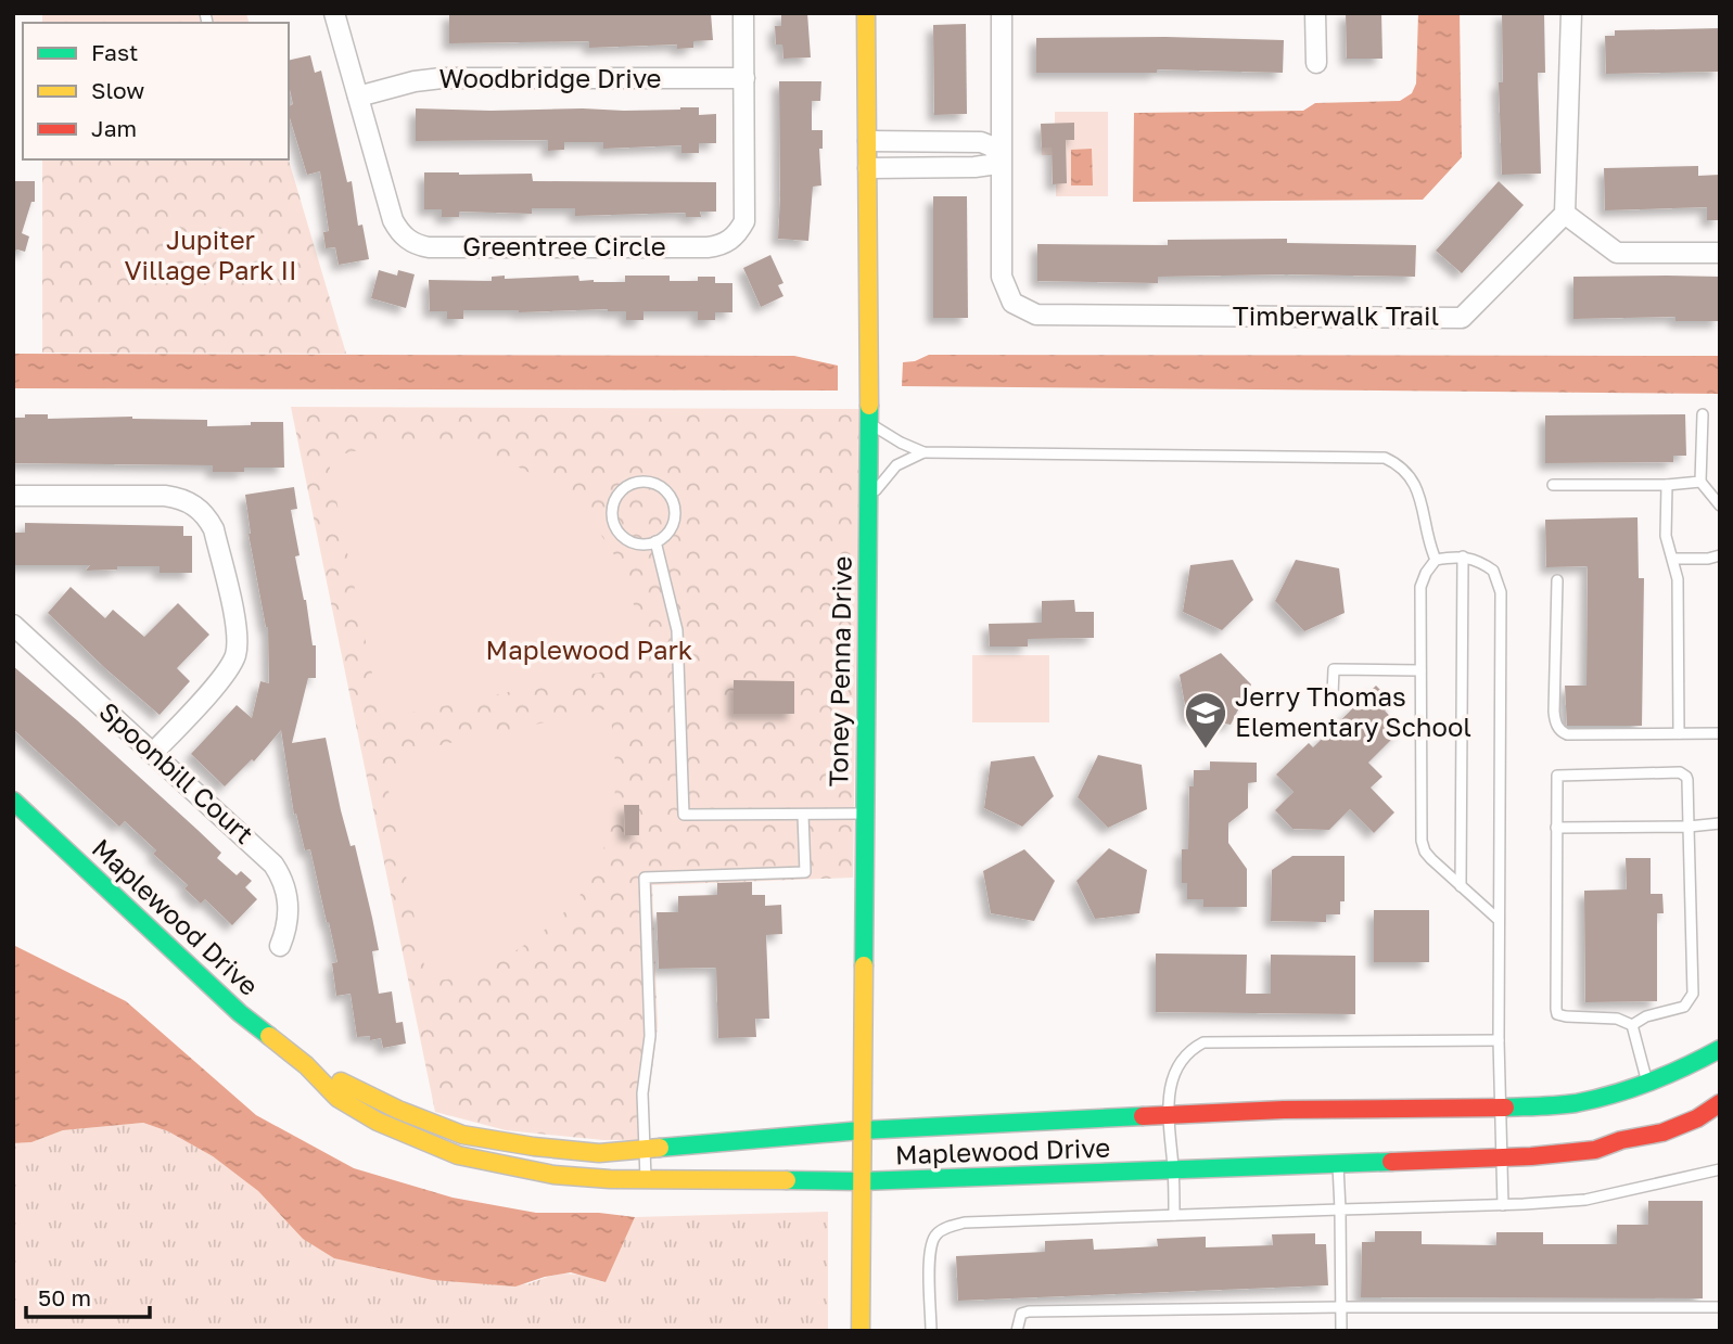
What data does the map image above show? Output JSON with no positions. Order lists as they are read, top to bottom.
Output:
{
  "streets": {
    "street": [
      "Woodbridge Drive",
      "Greentree Circle",
      "Timberwalk Trail",
      "Toney Penna Drive",
      "Spoonbill Court",
      "Maplewood Drive"
    ]
  },
  "crossings": [
    ["Woodbridge Drive", "Greentree Circle"],
    ["Toney Penna Drive", "Maplewood Drive"]
  ],
  "parks": ["Jupiter Village Park II", "Maplewood Park"],
  "places": {
    "school or university": ["Jerry Thomas Elementary School"]
  },
  "legend": ["Fast", "Slow", "Jam"],
  "scale_bar": "50 m"
}
